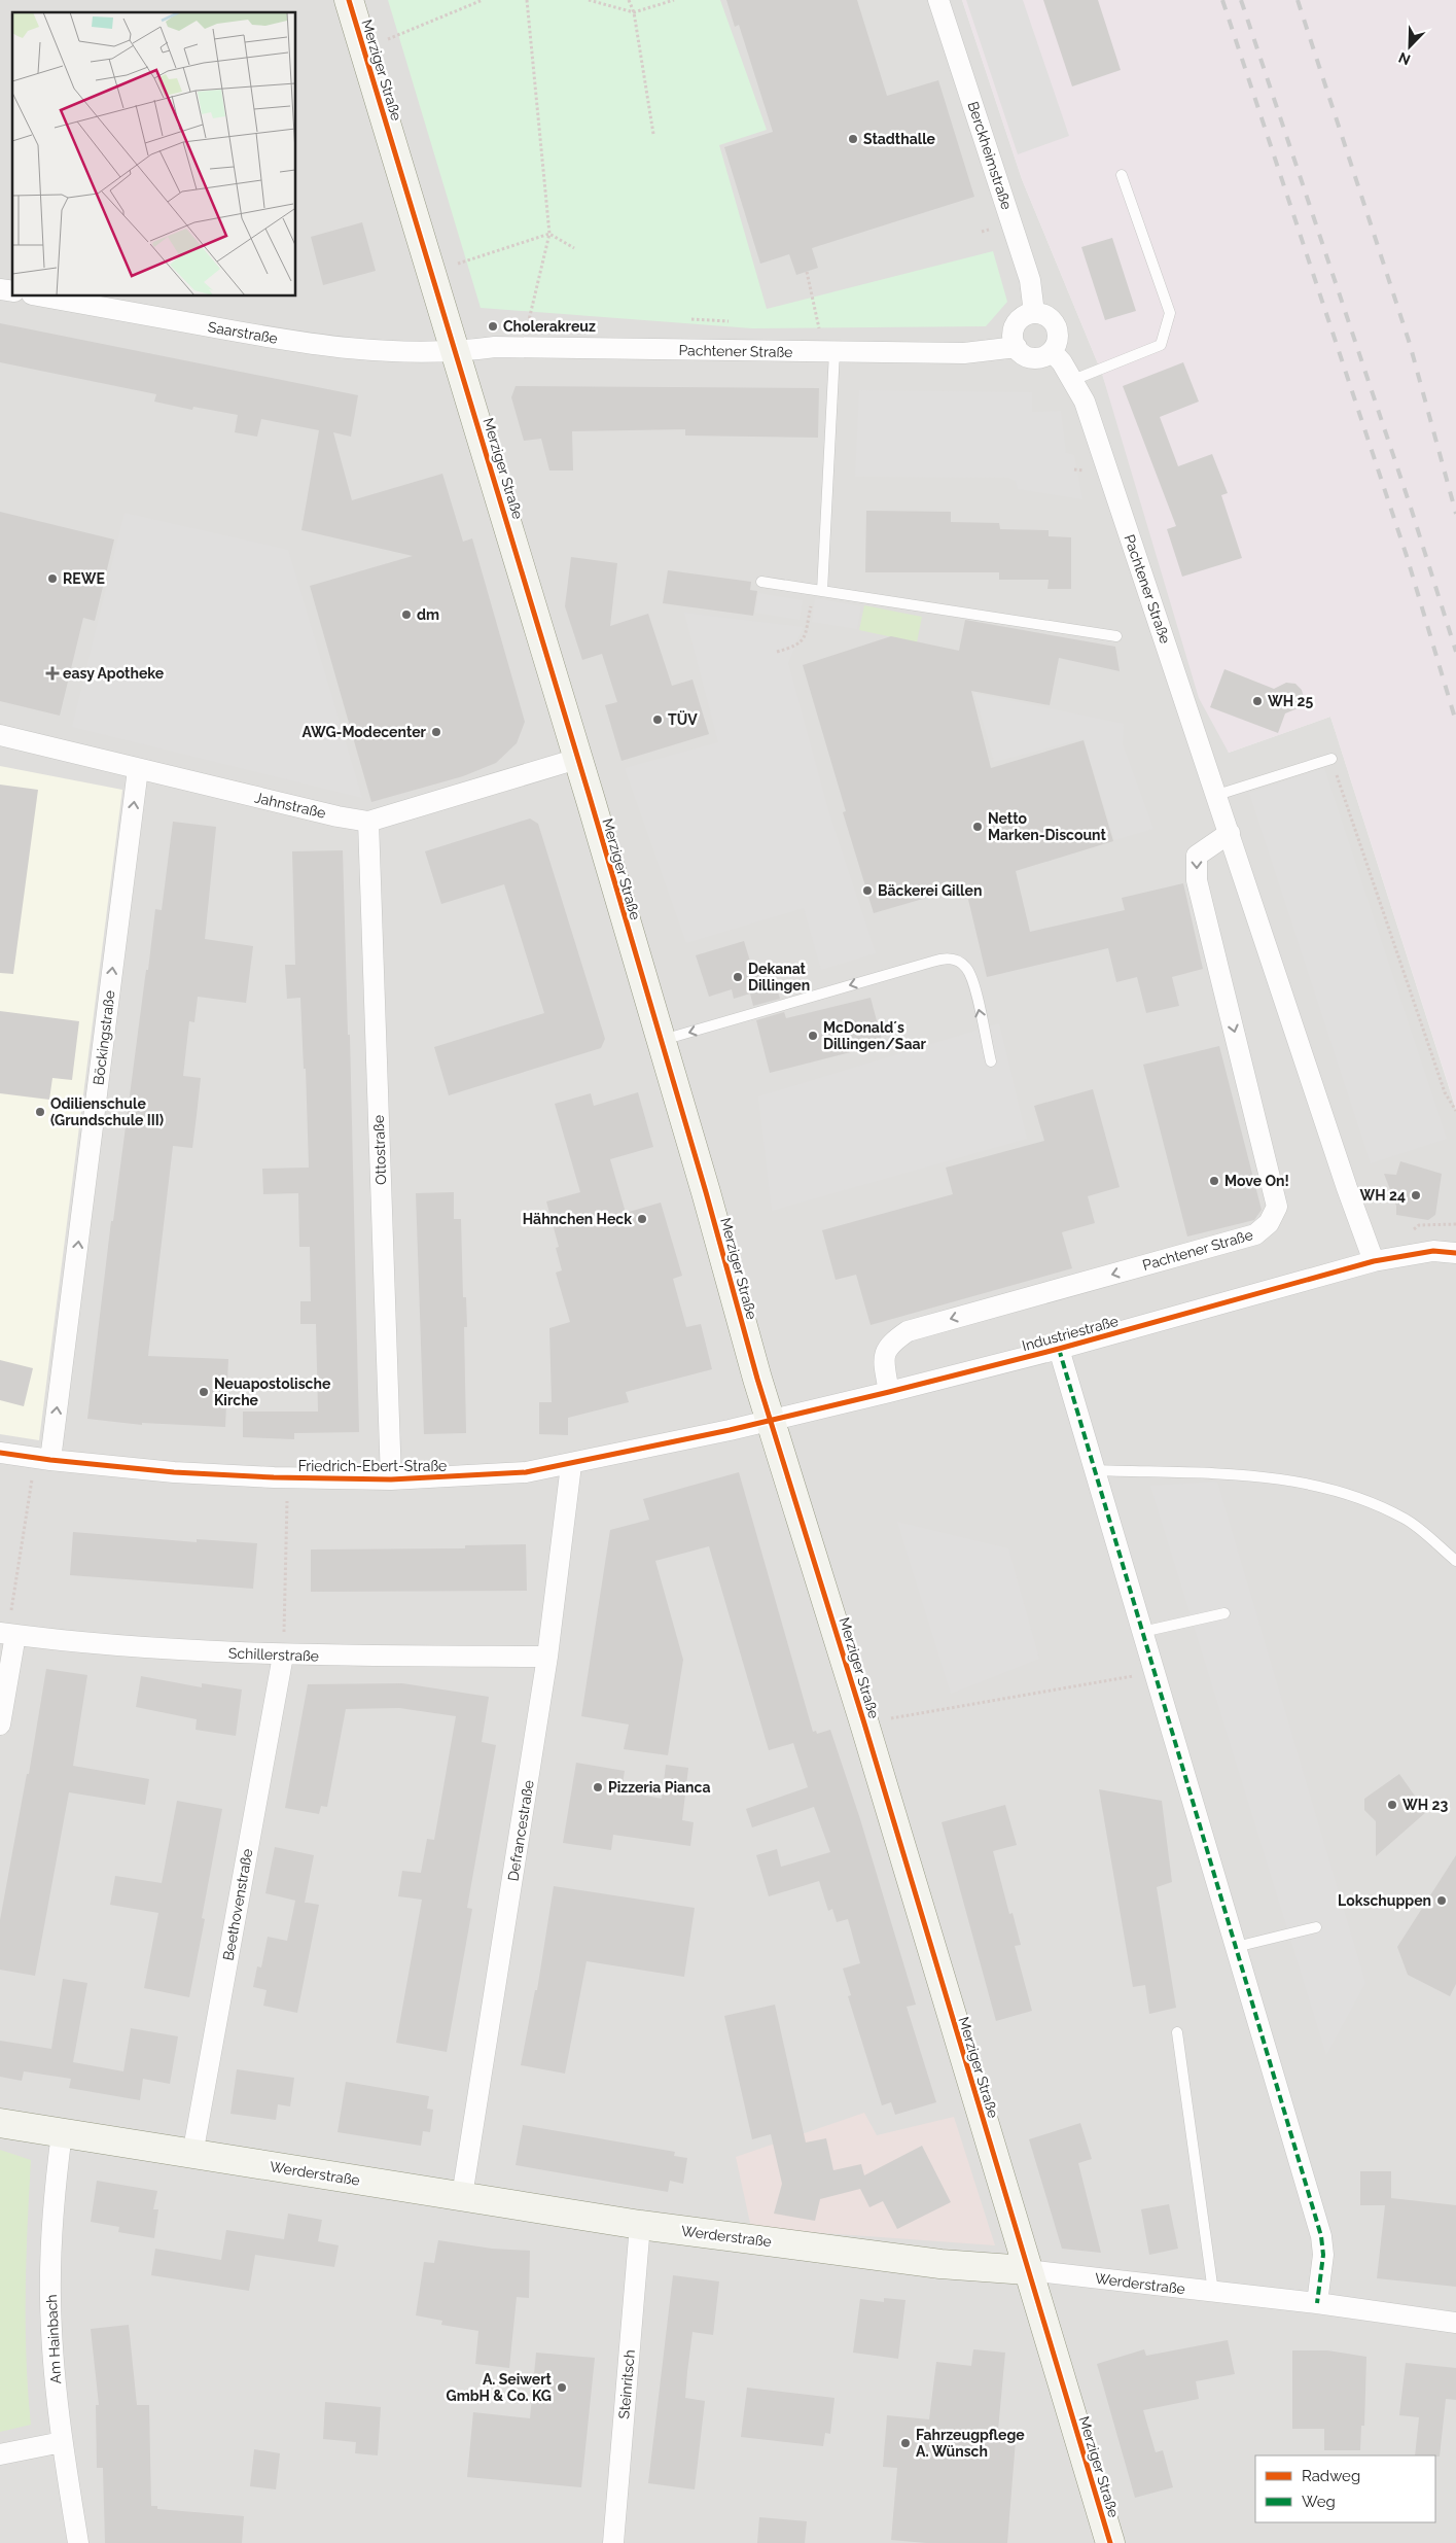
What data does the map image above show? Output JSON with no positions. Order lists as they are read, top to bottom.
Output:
{
  "streets": {
    "main road": ["Merziger Straße", "Werderstraße"],
    "street": [
      "Berckheimstraße",
      "Saarstraße",
      "Pachtener Straße",
      "Jahnstraße",
      "Böckingstraße",
      "Ottostraße",
      "Industriestraße",
      "Friedrich-Ebert-Straße",
      "Schillerstraße",
      "Defrancestraße",
      "Beethovenstraße",
      "Am Hainbach",
      "Steinritsch"
    ]
  },
  "crossings": [
    ["Merziger Straße", "Saarstraße"],
    ["Merziger Straße", "Pachtener Straße"],
    ["Merziger Straße", "Jahnstraße"],
    ["Merziger Straße", "Industriestraße"],
    ["Merziger Straße", "Friedrich-Ebert-Straße"],
    ["Merziger Straße", "Werderstraße"],
    ["Berckheimstraße", "Pachtener Straße"],
    ["Saarstraße", "Pachtener Straße"],
    ["Pachtener Straße", "Industriestraße"],
    ["Jahnstraße", "Böckingstraße"],
    ["Jahnstraße", "Ottostraße"],
    ["Böckingstraße", "Friedrich-Ebert-Straße"],
    ["Ottostraße", "Friedrich-Ebert-Straße"],
    ["Industriestraße", "Friedrich-Ebert-Straße"],
    ["Friedrich-Ebert-Straße", "Defrancestraße"],
    ["Schillerstraße", "Defrancestraße"],
    ["Schillerstraße", "Beethovenstraße"],
    ["Defrancestraße", "Werderstraße"],
    ["Beethovenstraße", "Werderstraße"],
    ["Werderstraße", "Am Hainbach"],
    ["Werderstraße", "Steinritsch"]
  ],
  "one_way": ["Böckingstraße"],
  "places": {
    "other": [
      "Stadthalle",
      "Cholerakreuz",
      "REWE",
      "dm",
      "WH 25",
      "TÜV",
      "AWG-Modecenter",
      "Netto Marken-Discount",
      "Bäckerei Gillen",
      "Dekanat Dillingen",
      "McDonald´s Dillingen/Saar",
      "Odilienschule (Grundschule III)",
      "Move On!",
      "WH 24",
      "Hähnchen Heck",
      "Neuapostolische Kirche",
      "Pizzeria Pianca",
      "WH 23",
      "Lokschuppen",
      "A. Seiwert GmbH & Co. KG",
      "Fahrzeugpflege A. Wünsch"
    ],
    "health": ["easy Apotheke"]
  },
  "legend": ["Radweg", "Weg"],
  "north": "bottom left"
}
